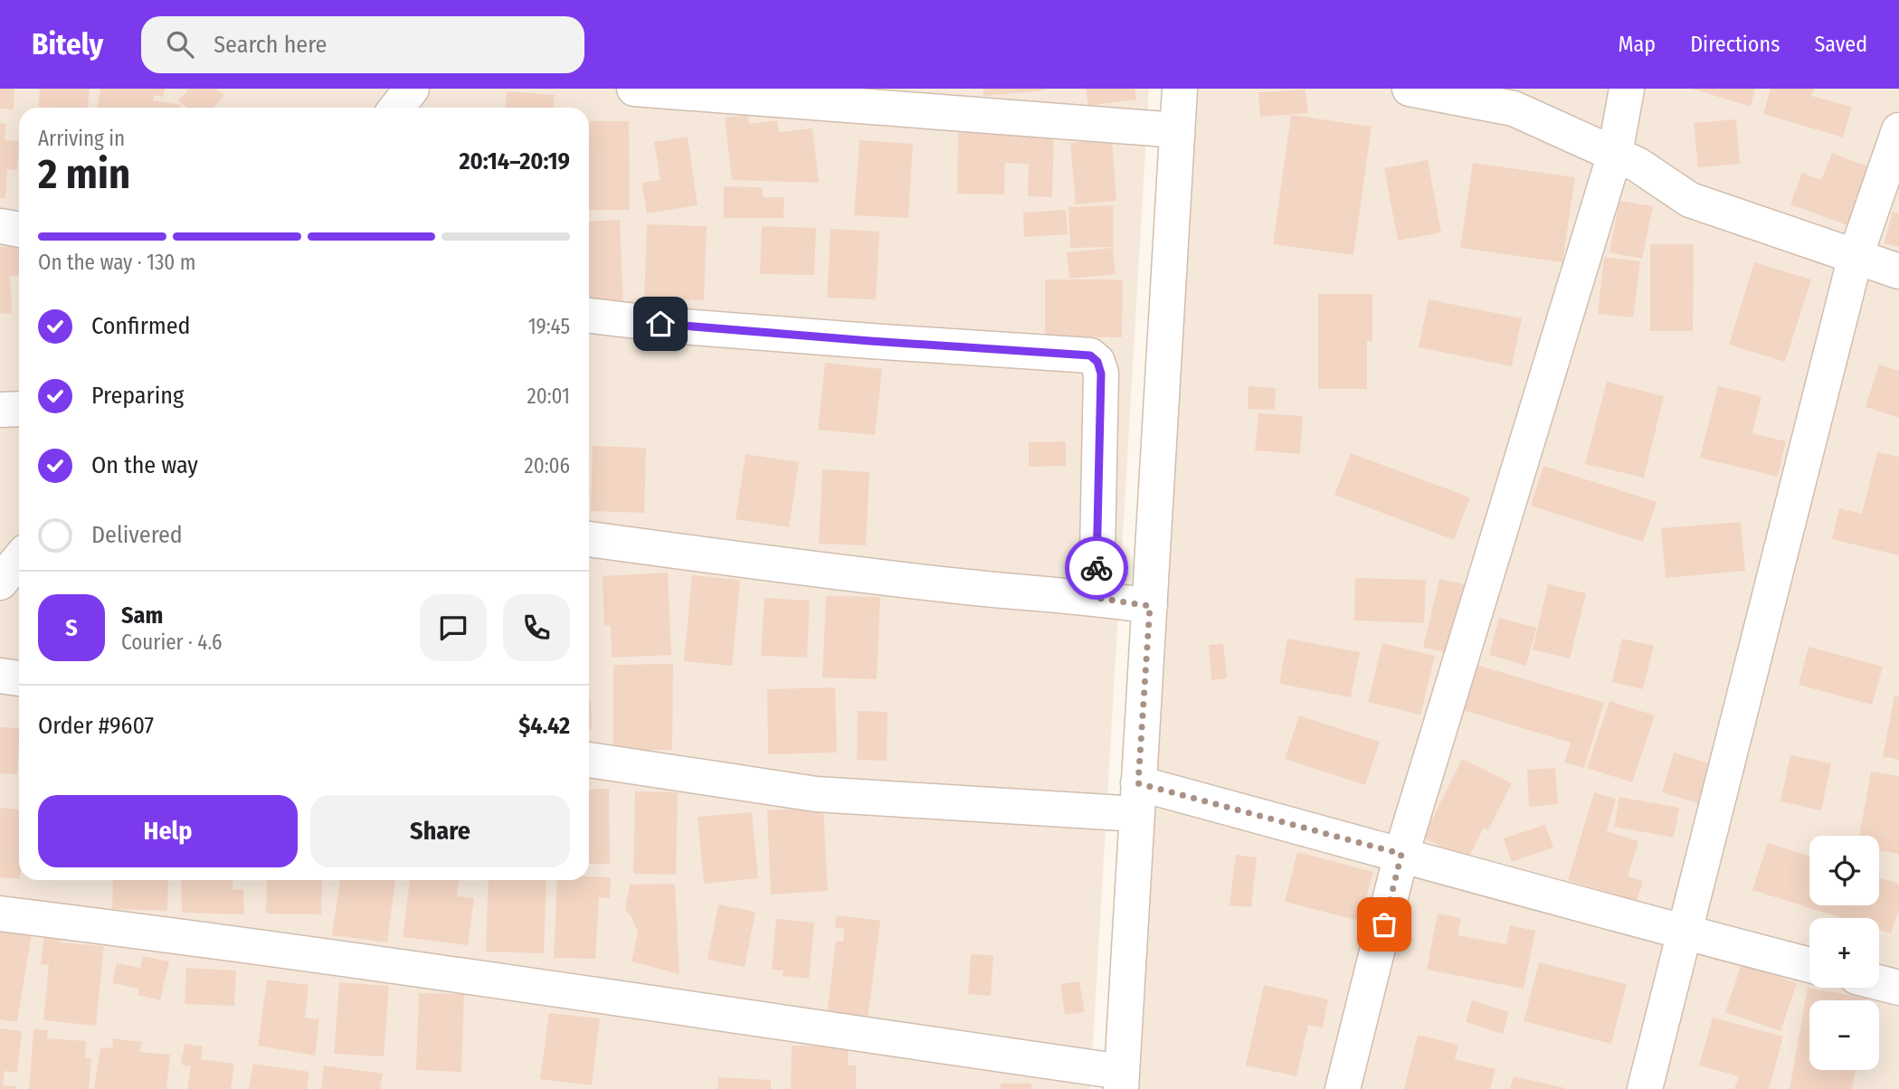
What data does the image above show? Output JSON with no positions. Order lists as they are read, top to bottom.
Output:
{
  "page": {
    "header": "Bitely",
    "search": "Search here",
    "nav": ["Map", "Directions", "Saved"],
    "heading": ["2 min", "Arriving in", "20:14–20:19"],
    "panel": [
      "Sam",
      "Courier · 4.6",
      "Order #9607",
      "$4.42"
    ],
    "bar": "On the way · 130 m",
    "list": [
      ["Confirmed", "19:45"],
      ["Preparing", "20:01"],
      ["On the way", "20:06"],
      "Delivered"
    ],
    "round": "S",
    "buttons": ["Help", "Share"],
    "map_buttons": ["+", "−"]
  }
}
